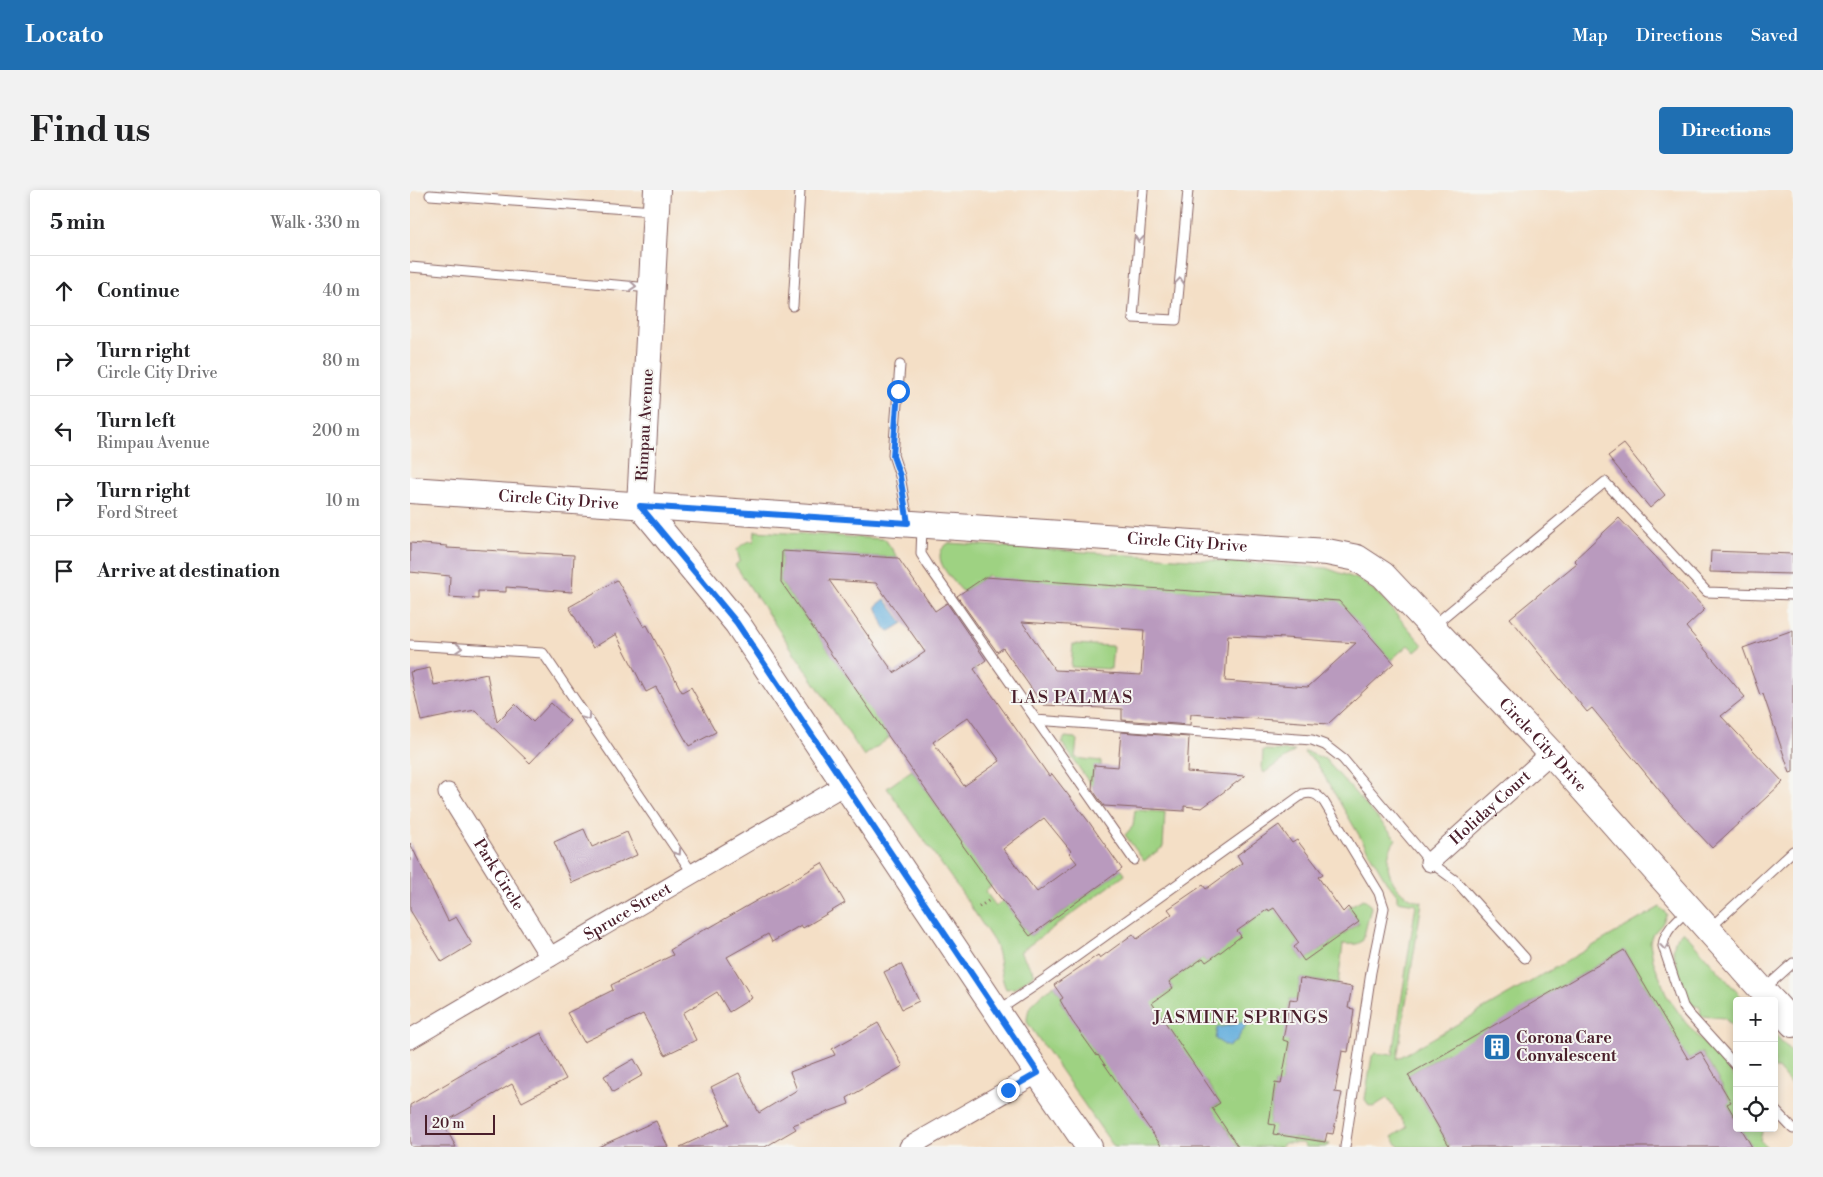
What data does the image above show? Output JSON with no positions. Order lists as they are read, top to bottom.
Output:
{
  "streets": {
    "street": [
      "Rimpau Avenue",
      "Circle City Drive",
      "Holiday Court",
      "Park Circle",
      "Spruce Street"
    ]
  },
  "crossings": [
    ["Rimpau Avenue", "Circle City Drive"],
    ["Rimpau Avenue", "Spruce Street"],
    ["Circle City Drive", "Holiday Court"],
    ["Park Circle", "Spruce Street"]
  ],
  "districts": ["LAS PALMAS", "JASMINE SPRINGS"],
  "places": {
    "building": ["Corona Care Convalescent"]
  },
  "scale_bar": "20 m",
  "page": {
    "header": "Locato",
    "nav": ["Map", "Directions", "Saved"],
    "buttons": "Directions",
    "title": "Find us",
    "heading": ["5 min", "Walk · 330 m"],
    "list": [
      ["Continue", "40 m"],
      ["Turn right", "Circle City Drive", "80 m"],
      ["Turn left", "Rimpau Avenue", "200 m"],
      ["Turn right", "Ford Street", "10 m"],
      "Arrive at destination"
    ],
    "map_buttons": ["+", "−"],
    "scale": "20 m"
  }
}
